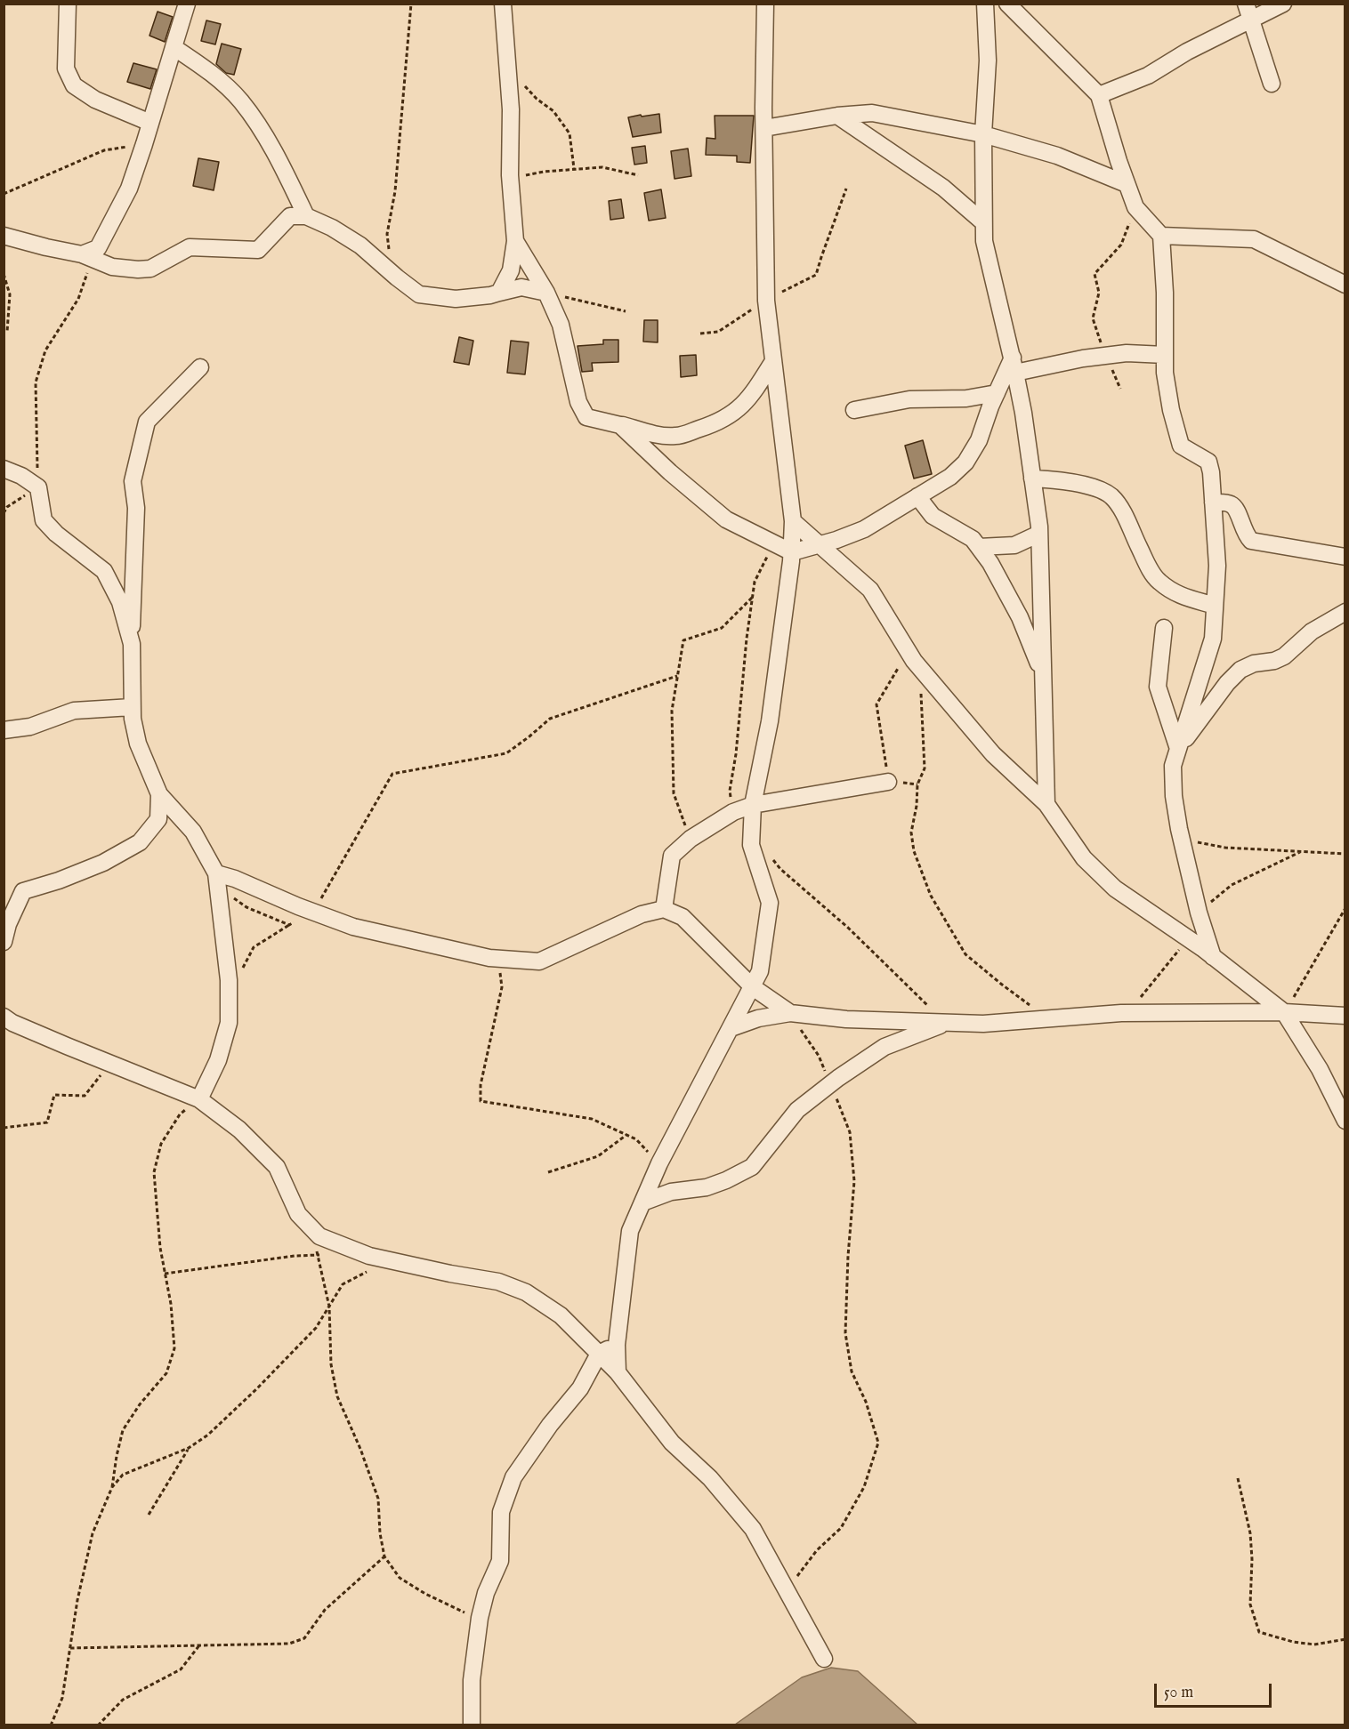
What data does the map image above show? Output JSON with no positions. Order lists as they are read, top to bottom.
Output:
{
  "scale_bar": "50 m"
}
